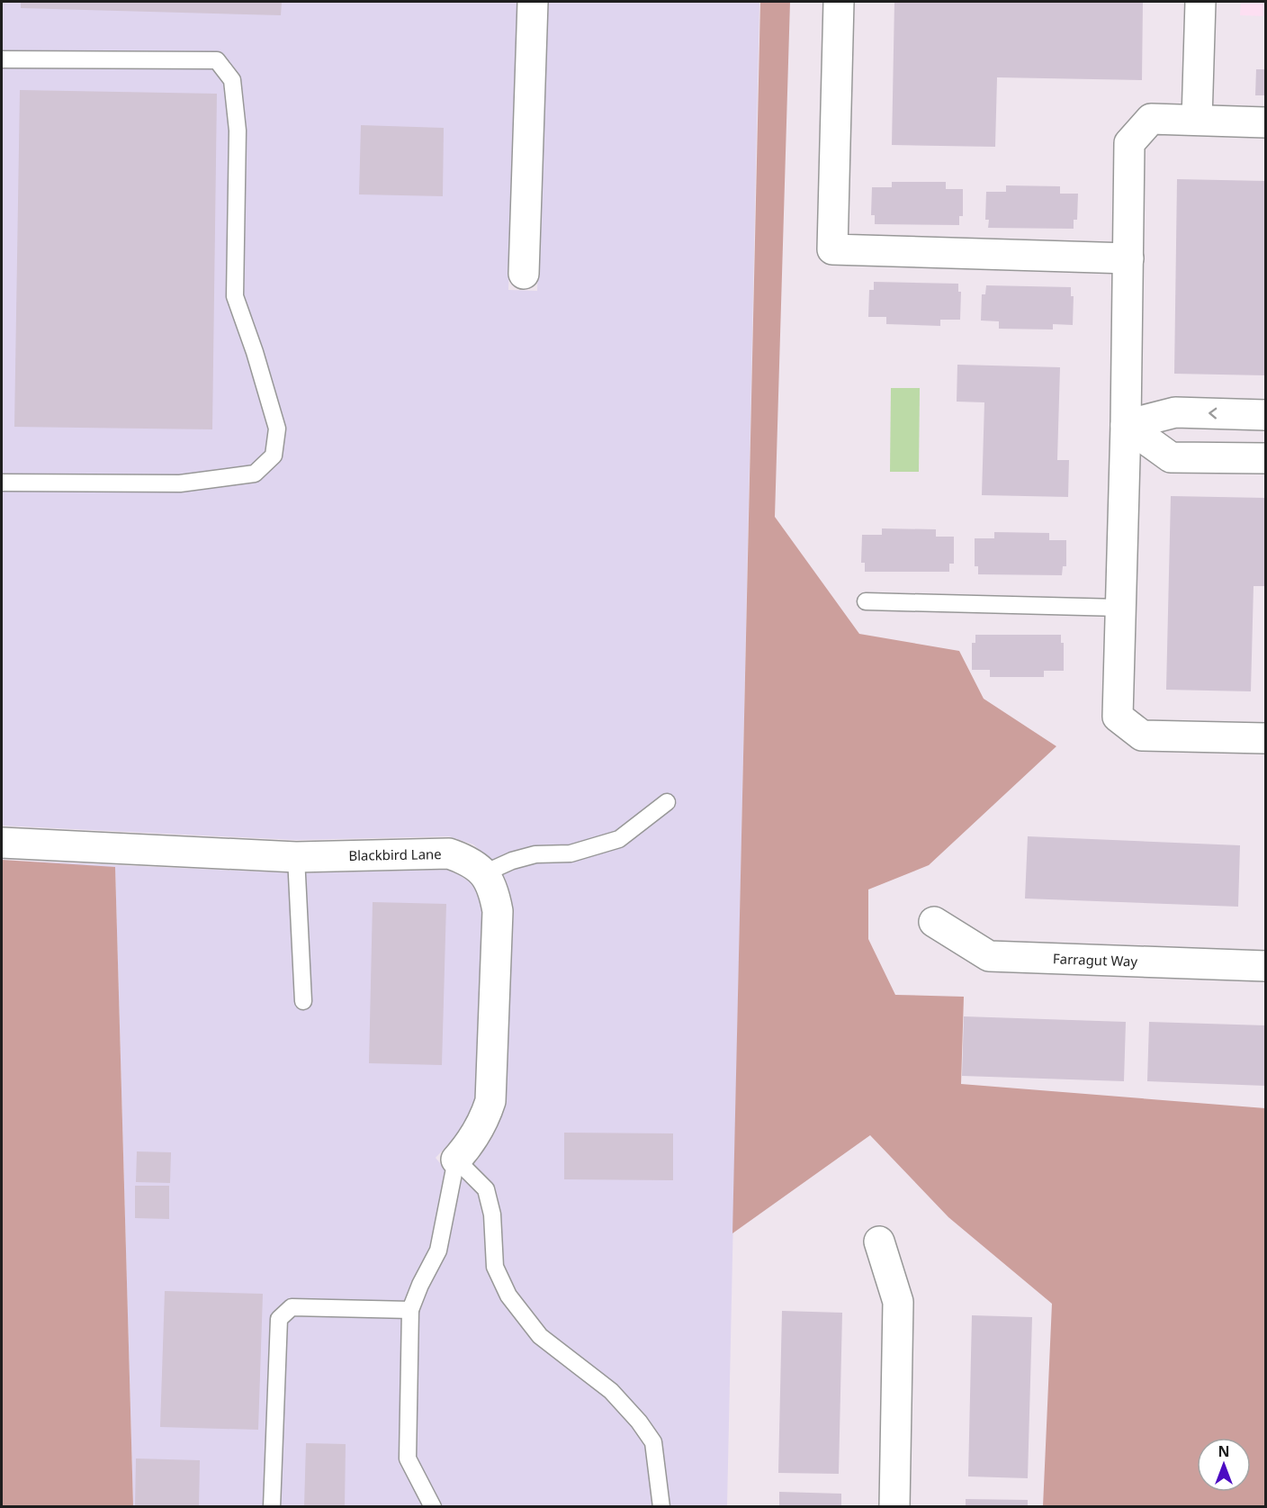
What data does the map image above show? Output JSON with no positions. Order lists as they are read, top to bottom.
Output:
{
  "streets": {
    "street": ["Blackbird Lane", "Farragut Way"]
  },
  "north": "top"
}
